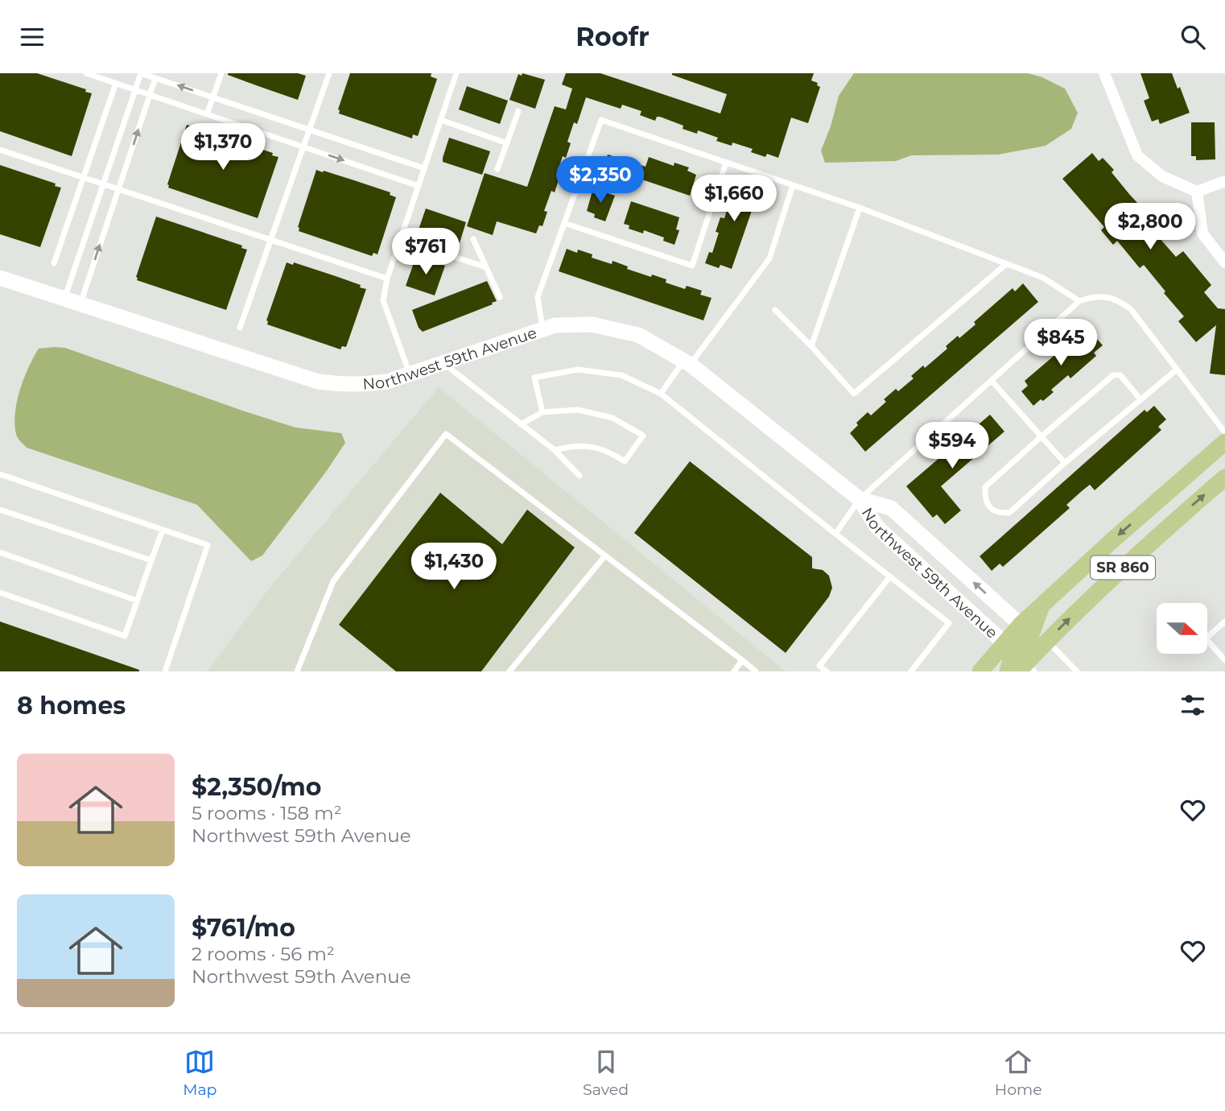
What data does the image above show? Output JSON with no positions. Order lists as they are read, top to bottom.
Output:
{
  "streets": {
    "main road": ["SR 860"],
    "street": ["Northwest 59th Avenue"]
  },
  "crossings": [
    ["Northwest 59th Avenue", "SR 860"]
  ],
  "north": "right",
  "page": {
    "header": "Roofr",
    "price": [
      "$1,370",
      "$2,350",
      "$1,660",
      "$2,800",
      "$761",
      "$845",
      "$594",
      "$1,430"
    ],
    "heading": "8 homes",
    "list": [
      {
        "name": "$2,350/mo",
        "note": "5 rooms · 158 m² · Northwest 59th Avenue"
      },
      {
        "name": "$761/mo",
        "note": "2 rooms · 56 m² · Northwest 59th Avenue"
      }
    ],
    "tabs": ["Map", "Saved", "Home"]
  }
}
